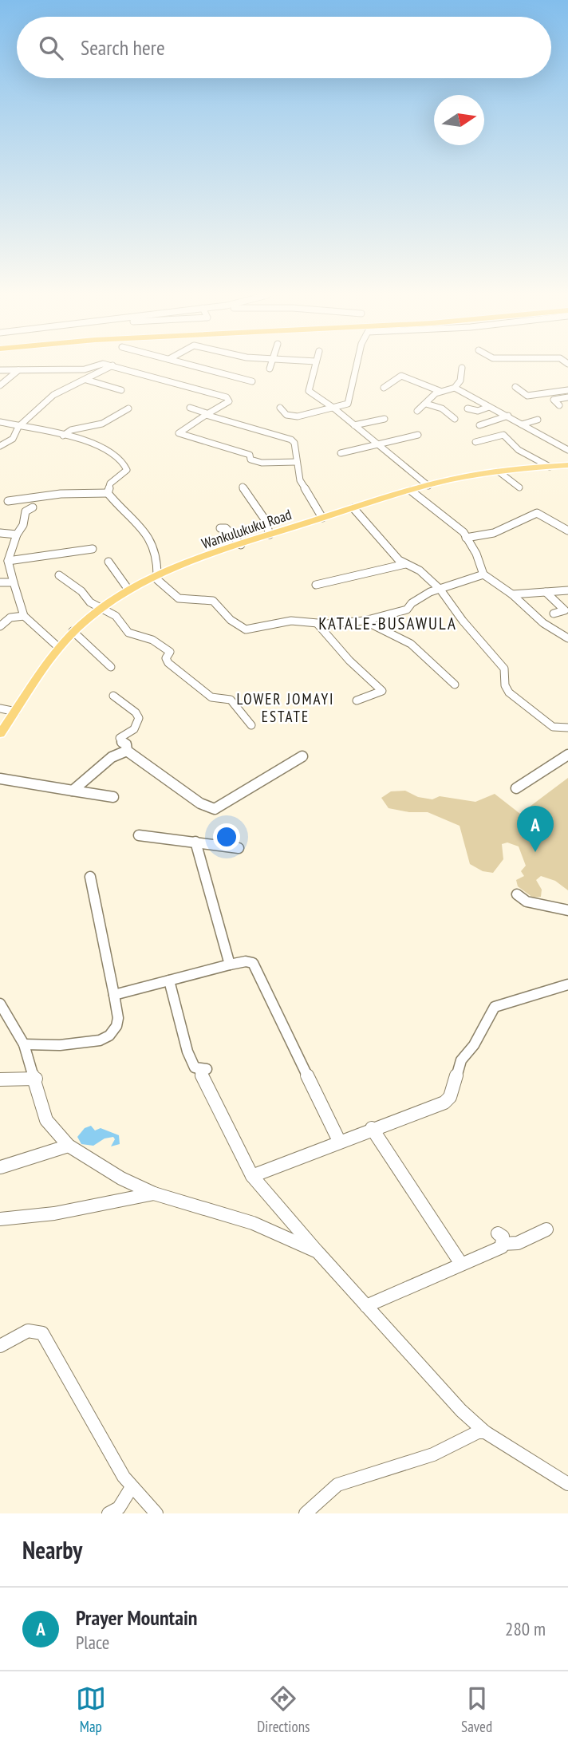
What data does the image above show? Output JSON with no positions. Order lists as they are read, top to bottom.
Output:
{
  "streets": {
    "main road": ["Wankulukuku Road"]
  },
  "districts": ["KATALE-BUSAWULA", "LOWER JOMAYI ESTATE"],
  "north": "right",
  "page": {
    "search": "Search here",
    "pins": "A",
    "heading": "Nearby",
    "list": [
      {
        "mark": "A",
        "name": "Prayer Mountain",
        "note": "Place",
        "value": "280 m"
      }
    ],
    "nav": ["Map", "Directions", "Saved"]
  }
}
